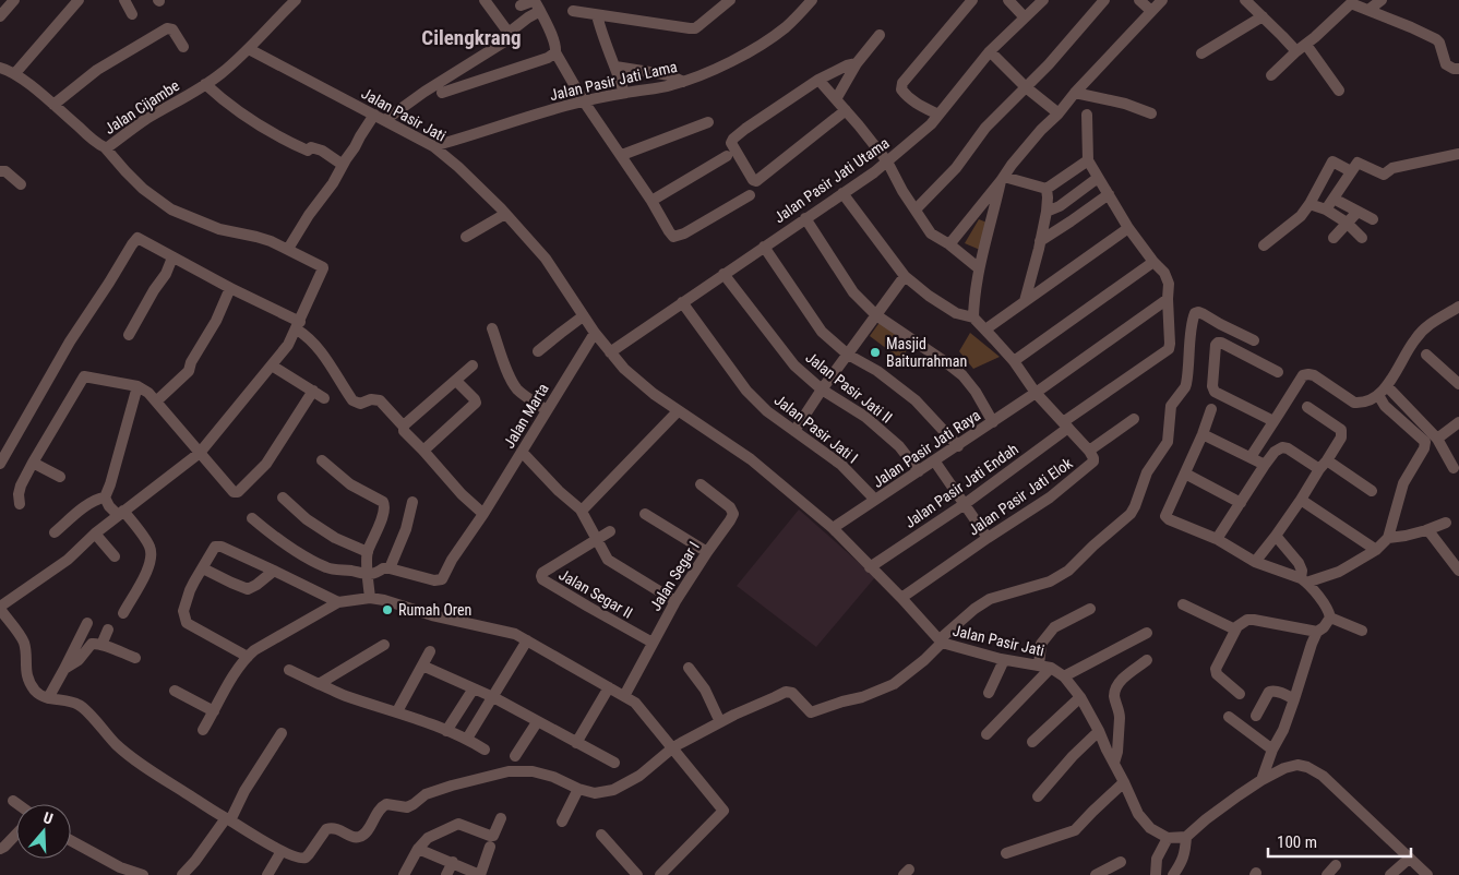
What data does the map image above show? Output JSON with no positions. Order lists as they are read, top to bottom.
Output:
{
  "streets": {
    "street": [
      "Jalan Pasir Jati Lama",
      "Jalan Cijambe",
      "Jalan Pasir Jati",
      "Jalan Pasir Jati Utama",
      "Jalan Pasir Jati II",
      "Jalan Marta",
      "Jalan Pasir Jati I",
      "Jalan Pasir Jati Raya",
      "Jalan Pasir Jati Endah",
      "Jalan Pasir Jati Elok",
      "Jalan Segar I",
      "Jalan Segar II"
    ]
  },
  "crossings": [
    ["Jalan Pasir Jati Lama", "Jalan Pasir Jati"],
    ["Jalan Cijambe", "Jalan Pasir Jati"],
    ["Jalan Pasir Jati", "Jalan Pasir Jati Utama"],
    ["Jalan Pasir Jati", "Jalan Marta"],
    ["Jalan Pasir Jati", "Jalan Pasir Jati Raya"],
    ["Jalan Pasir Jati", "Jalan Pasir Jati Endah"],
    ["Jalan Pasir Jati", "Jalan Pasir Jati Elok"],
    ["Jalan Pasir Jati Utama", "Jalan Pasir Jati II"],
    ["Jalan Pasir Jati Utama", "Jalan Pasir Jati I"],
    ["Jalan Pasir Jati Utama", "Jalan Pasir Jati Elok"],
    ["Jalan Pasir Jati II", "Jalan Pasir Jati Raya"],
    ["Jalan Pasir Jati I", "Jalan Pasir Jati Raya"],
    ["Jalan Pasir Jati Raya", "Jalan Pasir Jati Endah"],
    ["Jalan Pasir Jati Raya", "Jalan Pasir Jati Elok"],
    ["Jalan Pasir Jati Endah", "Jalan Pasir Jati Elok"],
    ["Jalan Segar I", "Jalan Segar II"]
  ],
  "districts": ["Cilengkrang"],
  "places": ["Masjid Baiturrahman", "Rumah Oren"],
  "scale_bar": "100 m",
  "north": "top"
}
